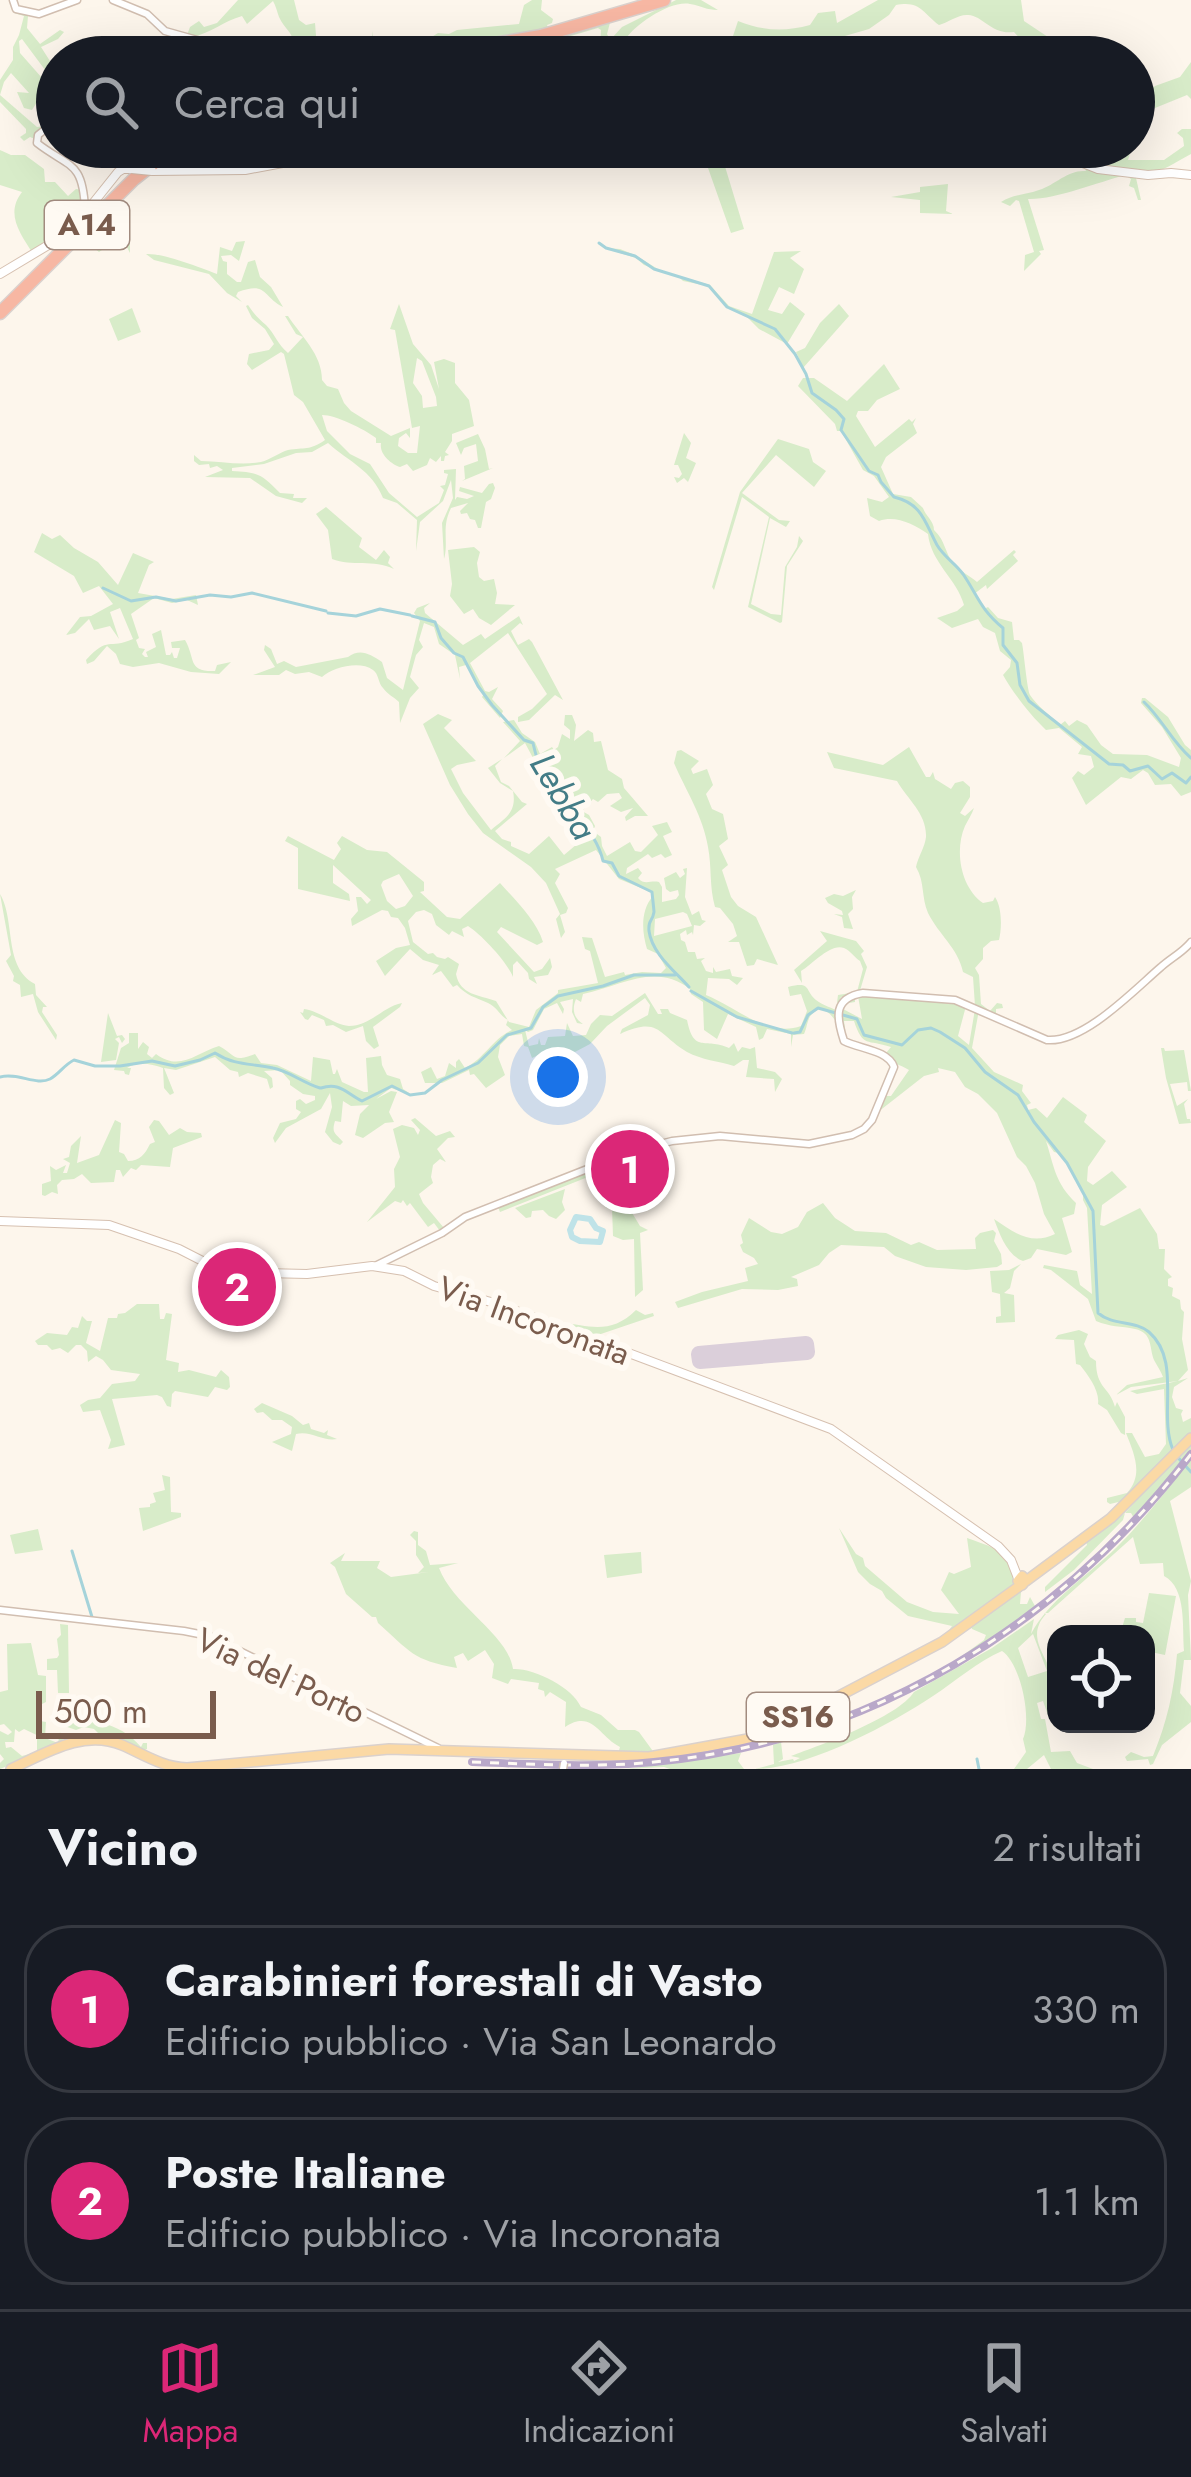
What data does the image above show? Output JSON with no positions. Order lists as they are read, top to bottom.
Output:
{
  "streets": {
    "highway": ["A14"],
    "main road": ["Via Incoronata", "SS16"],
    "street": ["Via del Porto"]
  },
  "crossings": [
    ["Via Incoronata", "SS16"],
    ["Via del Porto", "SS16"]
  ],
  "water": ["Lebba"],
  "scale_bar": "500 m",
  "page": {
    "search": "Cerca qui",
    "pins": ["1", "2"],
    "scale": "500 m",
    "heading": ["Vicino", "2 risultati"],
    "list": [
      {
        "mark": "1",
        "name": "Carabinieri forestali di Vasto",
        "note": "Edificio pubblico · Via San Leonardo",
        "value": "330 m"
      },
      {
        "mark": "2",
        "name": "Poste Italiane",
        "note": "Edificio pubblico · Via Incoronata",
        "value": "1.1 km"
      }
    ],
    "nav": ["Mappa", "Indicazioni", "Salvati"]
  }
}
